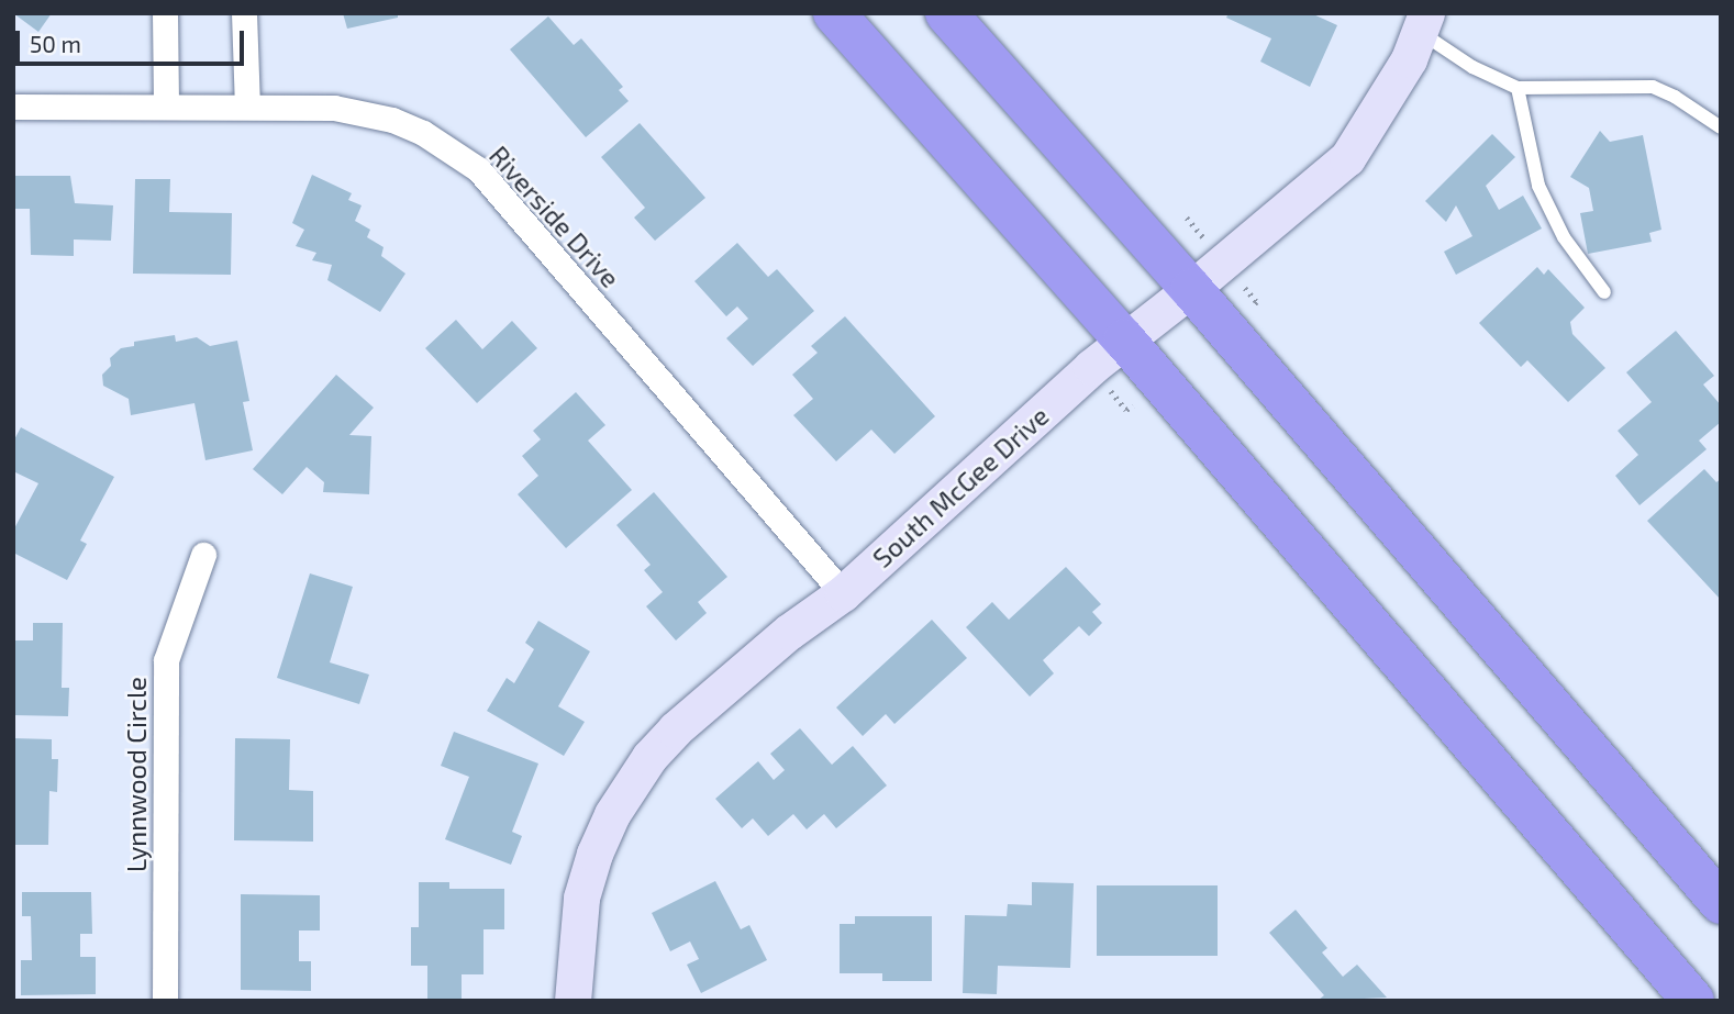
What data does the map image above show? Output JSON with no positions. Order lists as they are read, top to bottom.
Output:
{
  "streets": {
    "street": ["Riverside Drive", "South McGee Drive", "Lynnwood Circle"]
  },
  "crossings": [
    ["Riverside Drive", "South McGee Drive"]
  ],
  "scale_bar": "50 m"
}
